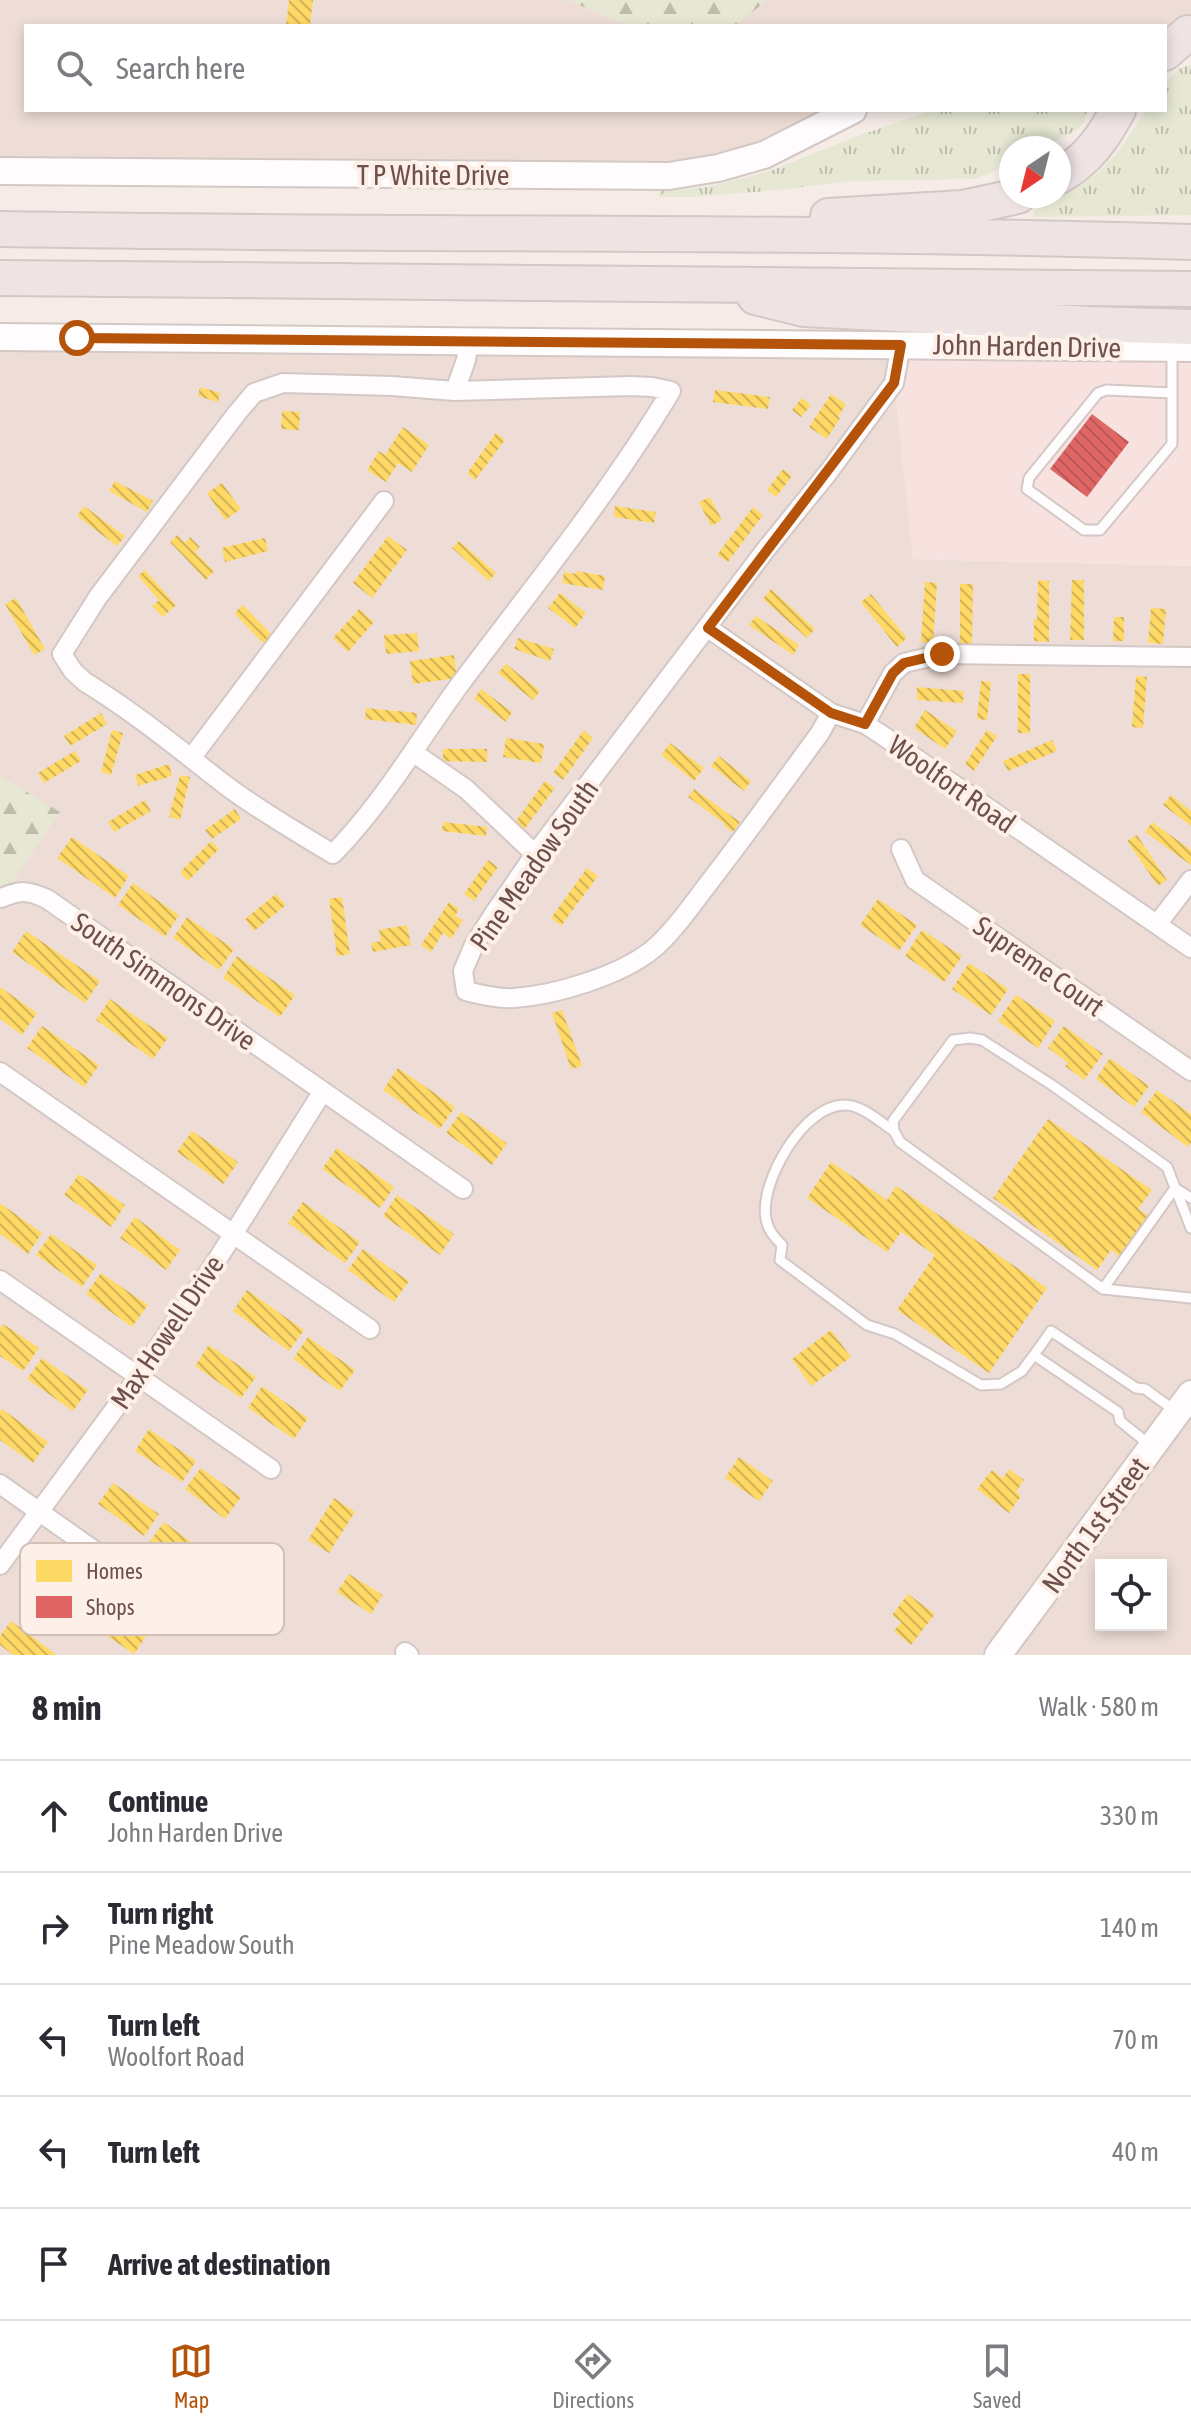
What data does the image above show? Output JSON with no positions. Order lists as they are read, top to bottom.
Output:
{
  "streets": {
    "street": [
      "T P White Drive",
      "John Harden Drive",
      "Woolfort Road",
      "Pine Meadow South",
      "Supreme Court",
      "South Simmons Drive",
      "Max Howell Drive",
      "North 1st Street"
    ]
  },
  "crossings": [
    ["John Harden Drive", "Pine Meadow South"],
    ["Woolfort Road", "Pine Meadow South"],
    ["South Simmons Drive", "Max Howell Drive"]
  ],
  "legend": ["Homes", "Shops"],
  "north": "bottom left",
  "page": {
    "search": "Search here",
    "heading": ["8 min", "Walk · 580 m"],
    "list": [
      ["Continue", "John Harden Drive", "330 m"],
      ["Turn right", "Pine Meadow South", "140 m"],
      ["Turn left", "Woolfort Road", "70 m"],
      ["Turn left", "40 m"],
      "Arrive at destination"
    ],
    "nav": ["Map", "Directions", "Saved"]
  }
}
